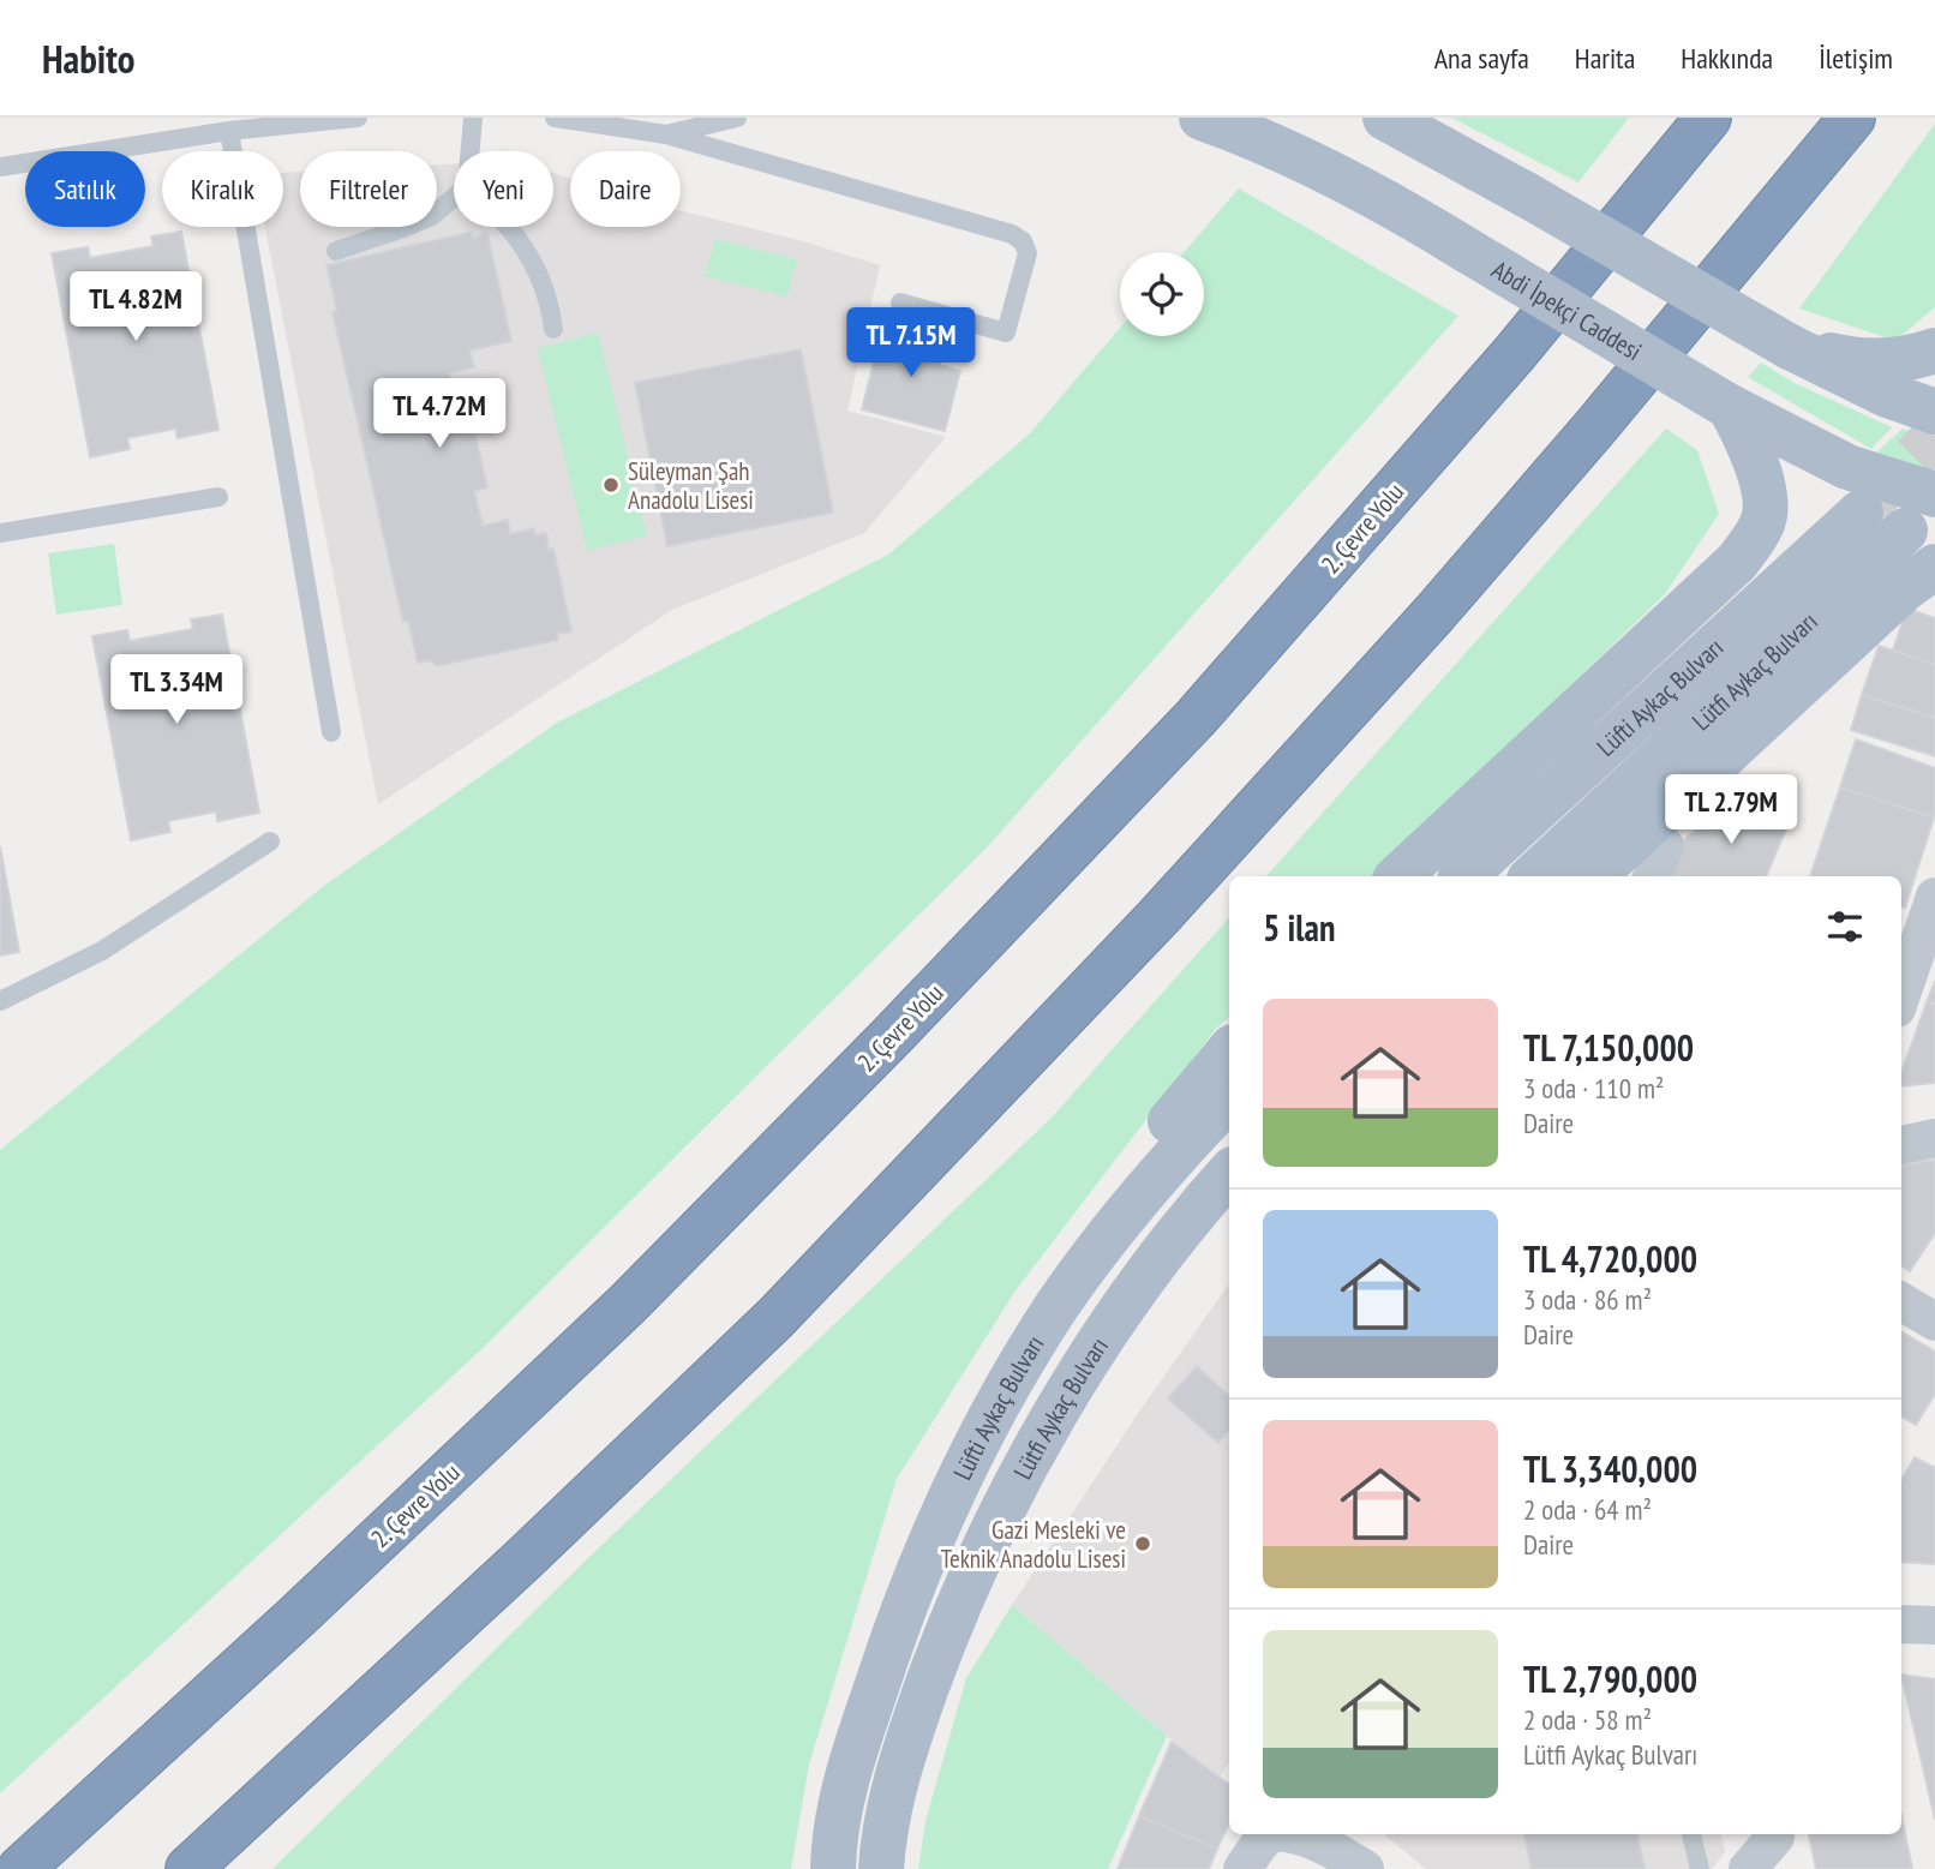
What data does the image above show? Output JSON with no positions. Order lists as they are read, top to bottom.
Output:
{
  "streets": {
    "highway": ["2. Çevre Yolu"],
    "main road": ["Abdi İpekçi Caddesi", "Lütfi Aykaç Bulvarı", "Lüfti Aykaç Bulvarı"]
  },
  "places": ["Süleyman Şah Anadolu Lisesi", "Gazi Mesleki ve Teknik Anadolu Lisesi"],
  "page": {
    "header": "Habito",
    "nav": [
      "Ana sayfa",
      "Harita",
      "Hakkında",
      "İletişim"
    ],
    "chip": [
      "Satılık",
      "Kiralık",
      "Filtreler",
      "Yeni",
      "Daire"
    ],
    "price": [
      "TL 4.82M",
      "TL 7.15M",
      "TL 4.72M",
      "TL 3.34M",
      "TL 2.79M"
    ],
    "heading": "5 ilan",
    "list": [
      {
        "name": "TL 7,150,000",
        "note": "3 oda · 110 m² · Daire"
      },
      {
        "name": "TL 4,720,000",
        "note": "3 oda · 86 m² · Daire"
      },
      {
        "name": "TL 3,340,000",
        "note": "2 oda · 64 m² · Daire"
      },
      {
        "name": "TL 2,790,000",
        "note": "2 oda · 58 m² · Lütfi Aykaç Bulvarı"
      }
    ]
  }
}
